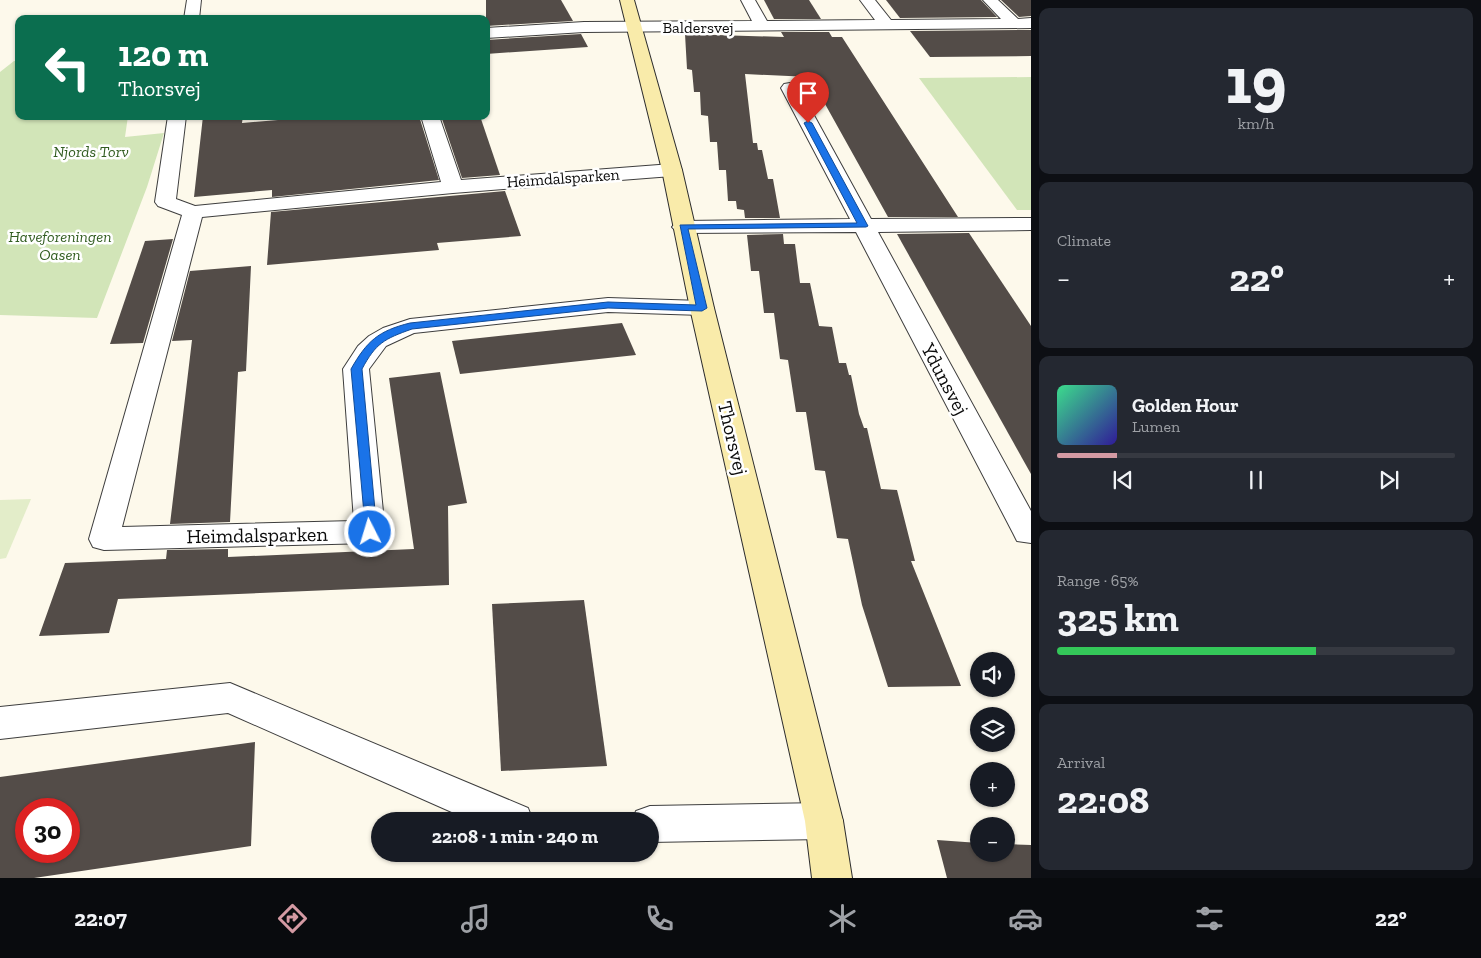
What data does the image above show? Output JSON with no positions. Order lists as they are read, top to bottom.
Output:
{
  "streets": {
    "street": [
      "Baldersvej",
      "Heimdalsparken",
      "Ydunsvej",
      "Thorsvej"
    ]
  },
  "crossings": [
    ["Baldersvej", "Thorsvej"],
    ["Heimdalsparken", "Thorsvej"]
  ],
  "parks": ["Njords Torv", "Haveforeningen Oasen"],
  "page": {
    "tile": [
      ["19", "km/h"],
      "Climate",
      ["Range · 65%", "325 km"],
      ["Arrival", "22:08"]
    ],
    "turn": ["120 m", "Thorsvej"],
    "heat": ["−", "22°", "+"],
    "song": ["Golden Hour", "Lumen"],
    "map_buttons": ["+", "−"],
    "limit": "30",
    "trip": "22:08 · 1 min · 240 m",
    "tabs": ["22:07", "22°"]
  }
}
